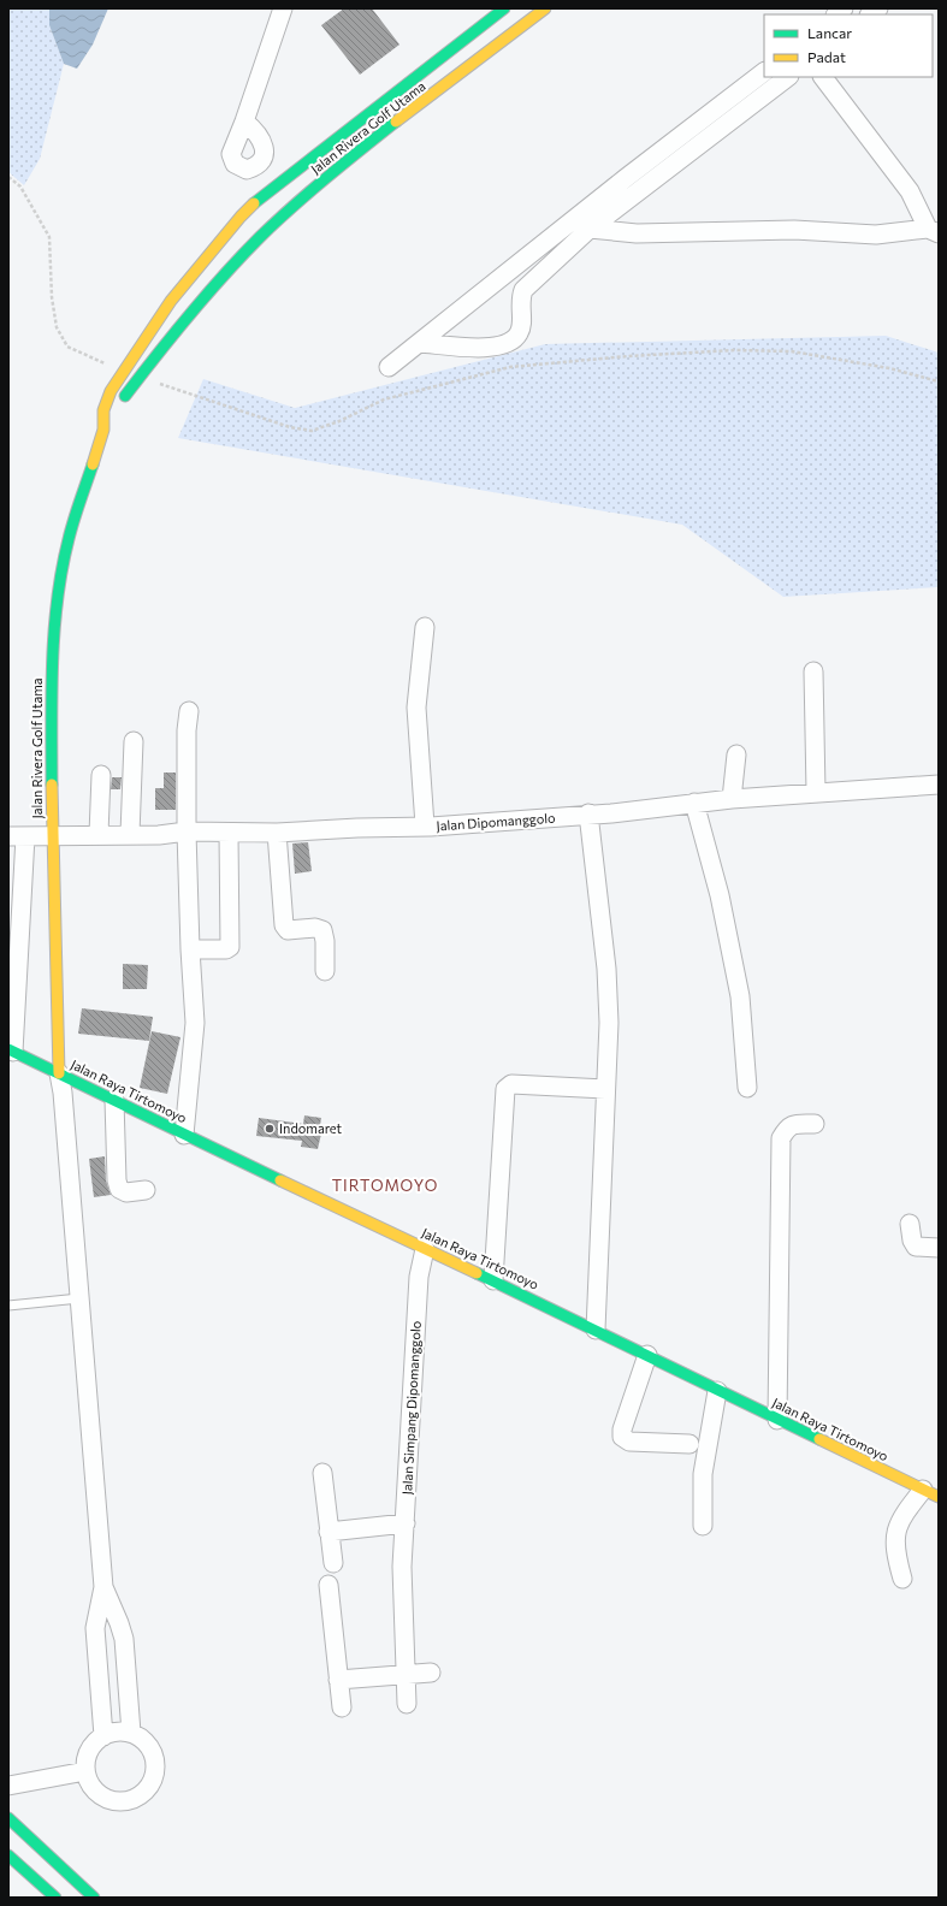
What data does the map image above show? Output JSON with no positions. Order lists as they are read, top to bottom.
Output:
{
  "streets": {
    "main road": ["Jalan Rivera Golf Utama", "Jalan Raya Tirtomoyo"],
    "street": ["Jalan Dipomanggolo", "Jalan Simpang Dipomanggolo"]
  },
  "crossings": [
    ["Jalan Rivera Golf Utama", "Jalan Dipomanggolo"],
    ["Jalan Rivera Golf Utama", "Jalan Raya Tirtomoyo"],
    ["Jalan Raya Tirtomoyo", "Jalan Simpang Dipomanggolo"]
  ],
  "districts": ["TIRTOMOYO"],
  "places": ["Indomaret"],
  "legend": ["Lancar", "Padat"]
}
